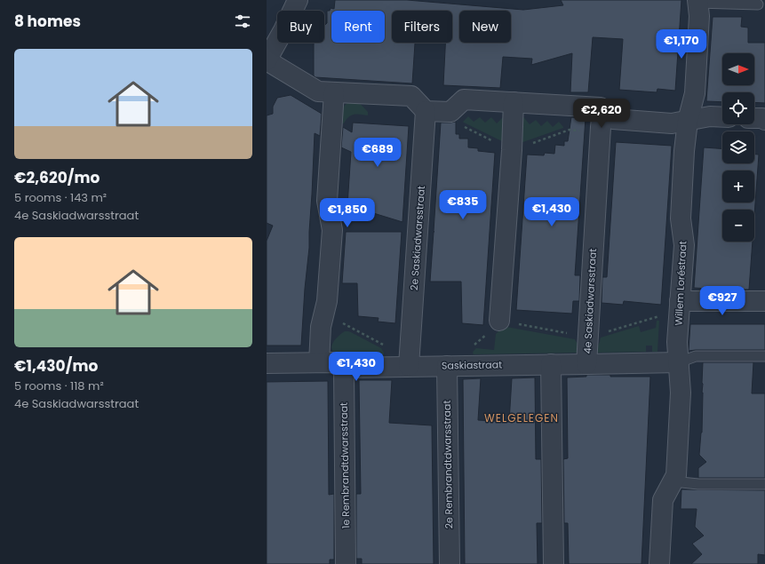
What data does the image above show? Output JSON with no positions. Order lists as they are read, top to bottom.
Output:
{
  "streets": {
    "street": [
      "2e Saskiadwarsstraat",
      "Willem Loréstraat",
      "4e Saskiadwarsstraat",
      "Saskiastraat",
      "2e Rembrandtdwarsstraat",
      "1e Rembrandtdwarsstraat"
    ]
  },
  "crossings": [
    ["2e Saskiadwarsstraat", "Saskiastraat"],
    ["Willem Loréstraat", "Saskiastraat"],
    ["4e Saskiadwarsstraat", "Saskiastraat"],
    ["Saskiastraat", "2e Rembrandtdwarsstraat"],
    ["Saskiastraat", "1e Rembrandtdwarsstraat"]
  ],
  "districts": ["WELGELEGEN"],
  "north": "right",
  "page": {
    "heading": "8 homes",
    "chip": [
      "Buy",
      "Rent",
      "Filters",
      "New"
    ],
    "price": [
      "€1,170",
      "€2,620",
      "€689",
      "€835",
      "€1,430",
      "€1,850",
      "€927",
      "€1,430"
    ],
    "list": [
      {
        "name": "€2,620/mo",
        "note": "5 rooms · 143 m² · 4e Saskiadwarsstraat"
      },
      {
        "name": "€1,430/mo",
        "note": "5 rooms · 118 m² · 4e Saskiadwarsstraat"
      }
    ],
    "map_buttons": ["+", "−"]
  }
}
